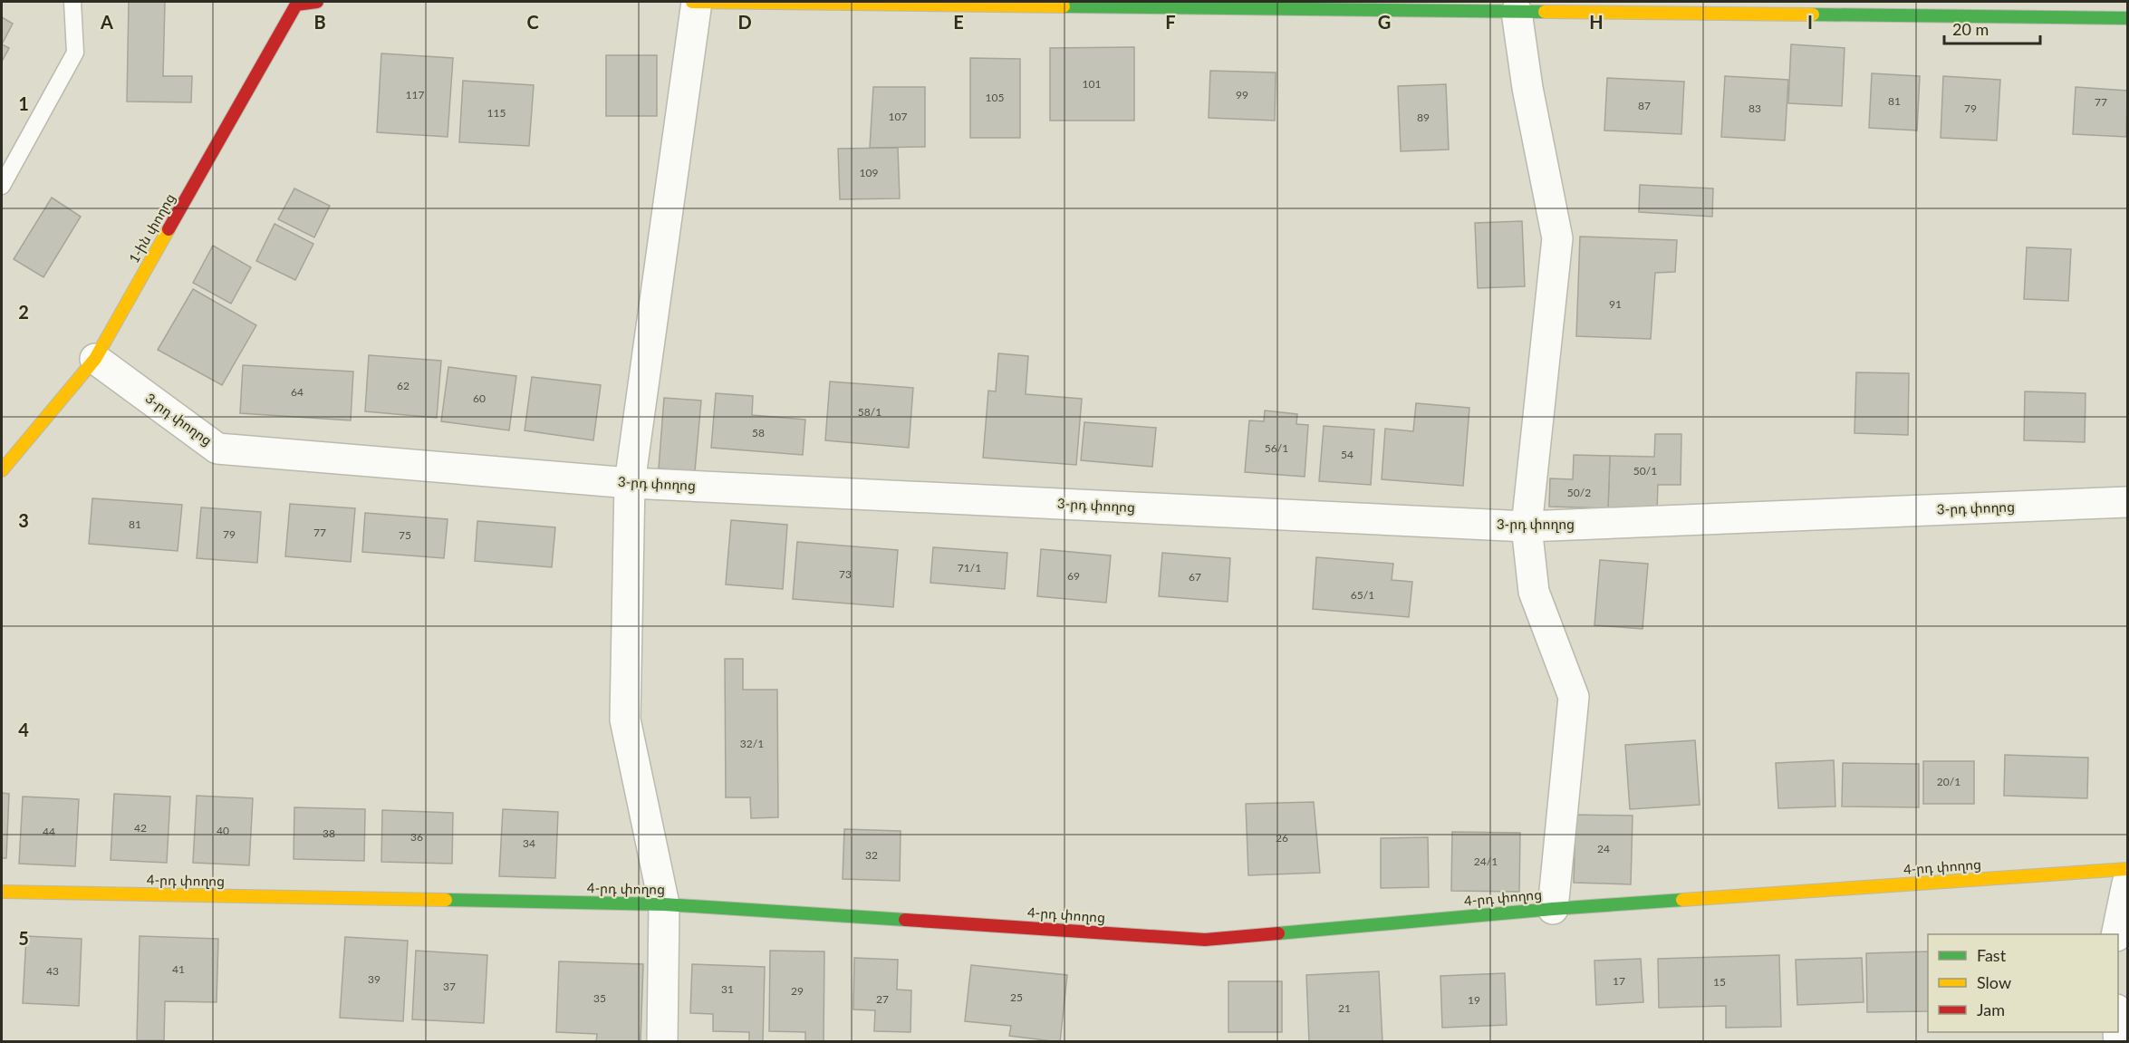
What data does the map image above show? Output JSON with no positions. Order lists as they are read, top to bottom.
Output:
{
  "streets": {
    "street": ["1-ին փողոց", "3-րդ փողոց", "4-րդ փողոց"]
  },
  "crossings": [
    ["1-ին փողոց", "3-րդ փողոց"]
  ],
  "house_numbers": [
    "101",
    "117",
    "99",
    "105",
    "81",
    "77",
    "87",
    "83",
    "79",
    "115",
    "107",
    "89",
    "109",
    "91",
    "62",
    "64",
    "60",
    "58/1",
    "58",
    "56/1",
    "54",
    "50/1",
    "50/2",
    "81",
    "77",
    "79",
    "75",
    "71/1",
    "73",
    "69",
    "67",
    "65/1",
    "32/1",
    "20/1",
    "42",
    "40",
    "44",
    "38",
    "36",
    "26",
    "34",
    "24",
    "32",
    "24/1",
    "41",
    "43",
    "39",
    "17",
    "15",
    "37",
    "31",
    "29",
    "25",
    "35",
    "27",
    "19",
    "21"
  ],
  "legend": ["Fast", "Slow", "Jam"],
  "scale_bar": "20 m",
  "grid": {
    "columns": [
      "A",
      "B",
      "C",
      "D",
      "E",
      "F",
      "G",
      "H",
      "I"
    ],
    "rows": [
      "1",
      "2",
      "3",
      "4",
      "5"
    ]
  }
}
